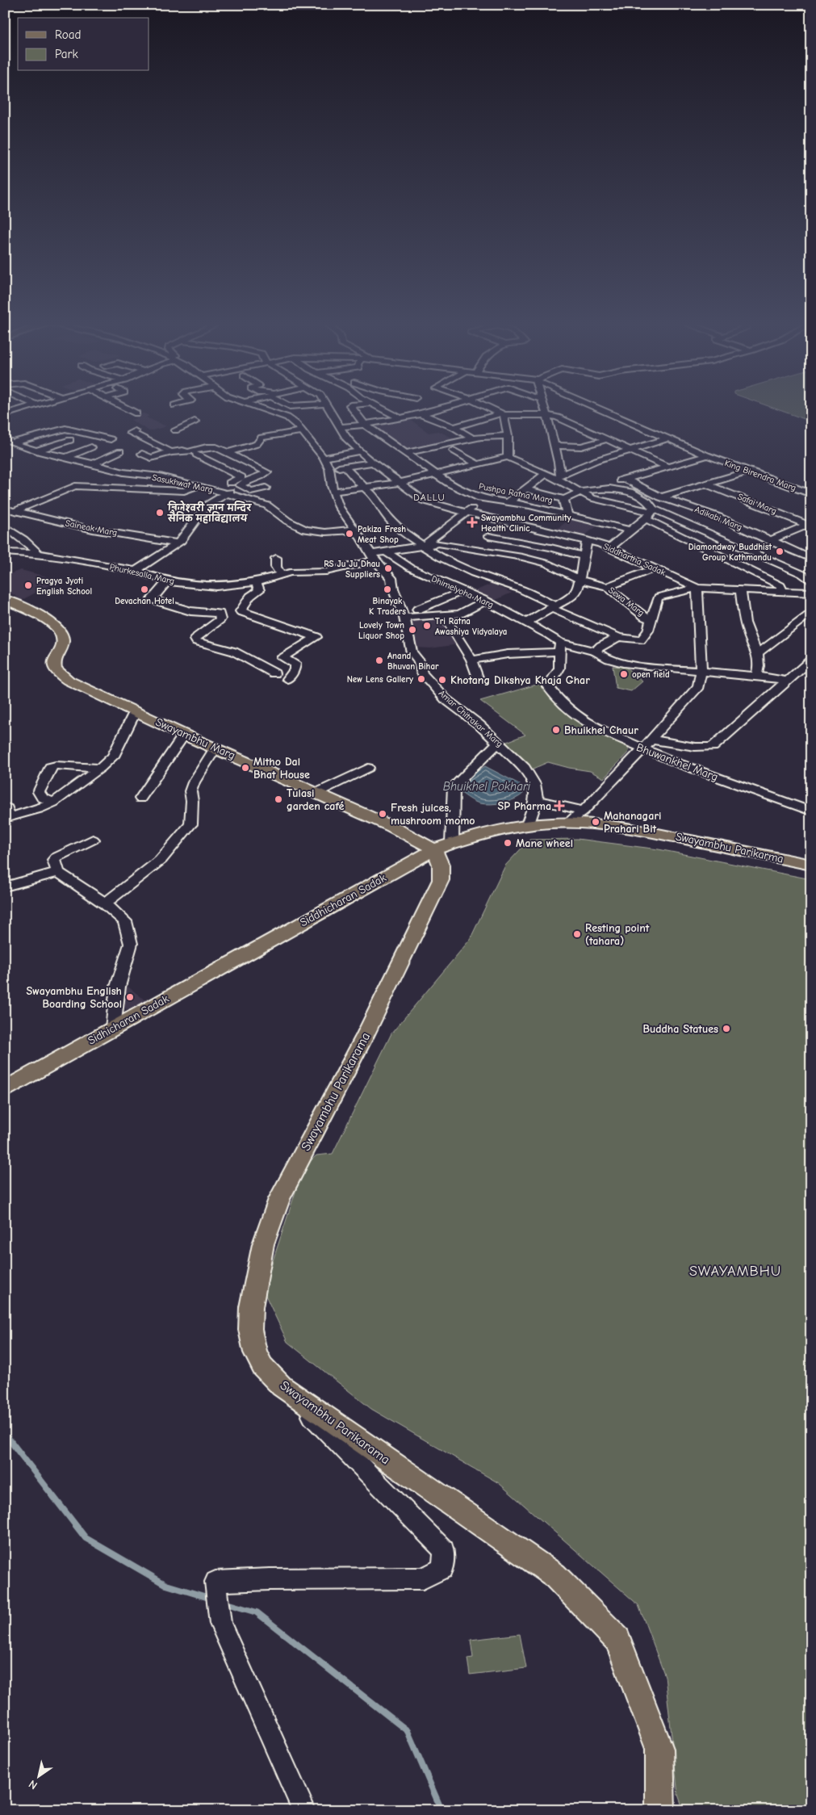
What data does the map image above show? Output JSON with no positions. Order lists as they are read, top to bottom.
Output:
{
  "streets": {
    "main road": [
      "Swayambhu Marg",
      "Swayambhu Parikarma",
      "Siddhicharan Sadak",
      "Sidhicharan Sadak",
      "Swayambhu Parikarama"
    ],
    "street": [
      "King Birendra Marg",
      "Sasukhwat Marg",
      "Pushpa Ratna Marg",
      "Safai Marg",
      "Adikabi Marg",
      "Saineak Marg",
      "Siddhartha Sadak",
      "Phurkesalla Marg",
      "Dhimelyoha Marg",
      "Sewa Marg",
      "Amar Chitrakar Marg",
      "Bhuwankhel Marg"
    ]
  },
  "crossings": [
    ["King Birendra Marg", "Safai Marg"],
    ["Sasukhwat Marg", "Amar Chitrakar Marg"],
    ["Safai Marg", "Adikabi Marg"],
    ["Phurkesalla Marg", "Sewa Marg"],
    ["Phurkesalla Marg", "Amar Chitrakar Marg"],
    ["Dhimelyoha Marg", "Sewa Marg"],
    ["Dhimelyoha Marg", "Bhuwankhel Marg"],
    ["Sewa Marg", "Amar Chitrakar Marg"],
    ["Swayambhu Marg", "Swayambhu Parikarma"],
    ["Swayambhu Marg", "Siddhicharan Sadak"],
    ["Swayambhu Marg", "Swayambhu Parikarama"],
    ["Swayambhu Parikarma", "Siddhicharan Sadak"],
    ["Swayambhu Parikarma", "Swayambhu Parikarama"],
    ["Siddhicharan Sadak", "Sidhicharan Sadak"],
    ["Siddhicharan Sadak", "Swayambhu Parikarama"]
  ],
  "districts": ["DALLU", "SWAYAMBHU"],
  "water": ["Bhuikhel Pokhari"],
  "places": {
    "other": [
      "बिजेश्वरी ज्ञान मन्दिर सैनिक महाविद्यालय",
      "Pakiza Fresh Meat Shop",
      "Diamondway Buddhist Group Kathmandu",
      "RS Ju Ju Dhau Suppliers",
      "Pragya Jyoti English School",
      "Devachan Hotel",
      "Binayak K Traders",
      "Tri Ratna Awashiya Vidyalaya",
      "Lovely Town Liquor Shop",
      "Anand Bhuvan Bihar",
      "open field",
      "New Lens Gallery",
      "Khotang Dikshya Khaja Ghar",
      "Bhuikhel Chaur",
      "Mitho Dal Bhat House",
      "Tulasi garden café",
      "Fresh juices, mushroom momo",
      "Mahanagari Prahari Bit",
      "Mane wheel",
      "Resting point (tahara)",
      "Swayambhu English Boarding School",
      "Buddha Statues"
    ],
    "health": ["Swayambhu Community Health Clinic", "SP Pharma"]
  },
  "legend": ["Road", "Park"],
  "north": "bottom left"
}
